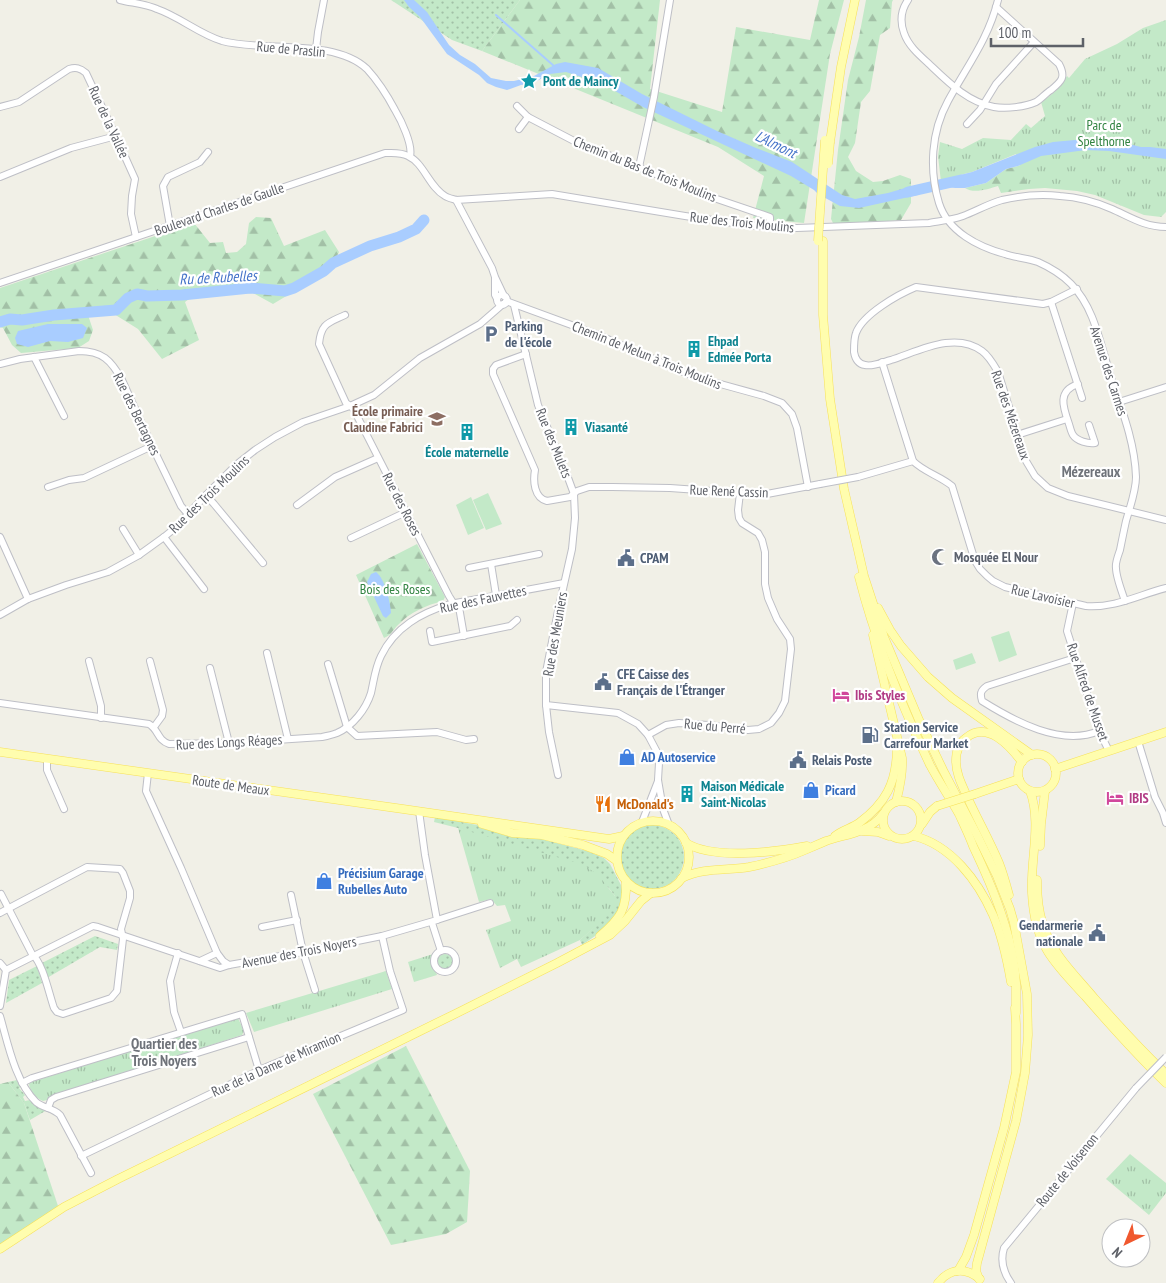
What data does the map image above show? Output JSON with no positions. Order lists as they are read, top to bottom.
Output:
{
  "streets": {
    "main road": ["Route de Meaux"],
    "street": [
      "Rue de Praslin",
      "Rue de la Vallée",
      "Chemin du Bas de Trois Moulins",
      "Boulevard Charles de Gaulle",
      "Rue des Trois Moulins",
      "Chemin de Melun à Trois Moulins",
      "Avenue des Carmes",
      "Rue des Bertagnes",
      "Rue des Mézereaux",
      "Rue des Mulets",
      "Rue René Cassin",
      "Rue des Roses",
      "Rue Lavoisier",
      "Rue des Fauvettes",
      "Rue des Meuniers",
      "Rue Alfred de Musset",
      "Rue du Perré",
      "Rue des Longs Réages",
      "Avenue des Trois Noyers",
      "Rue de la Dame de Miramion",
      "Route de Voisenon"
    ]
  },
  "crossings": [
    ["Rue de Praslin", "Boulevard Charles de Gaulle"],
    ["Rue de la Vallée", "Boulevard Charles de Gaulle"],
    ["Chemin du Bas de Trois Moulins", "Rue des Trois Moulins"],
    ["Rue des Trois Moulins", "Chemin de Melun à Trois Moulins"],
    ["Rue des Trois Moulins", "Avenue des Carmes"],
    ["Rue des Trois Moulins", "Rue des Bertagnes"],
    ["Rue des Trois Moulins", "Rue des Roses"],
    ["Chemin de Melun à Trois Moulins", "Rue des Mulets"],
    ["Chemin de Melun à Trois Moulins", "Rue René Cassin"],
    ["Avenue des Carmes", "Rue des Mézereaux"],
    ["Avenue des Carmes", "Rue Lavoisier"],
    ["Rue des Mulets", "Rue René Cassin"],
    ["Rue des Mulets", "Rue des Fauvettes"],
    ["Rue des Mulets", "Rue des Meuniers"],
    ["Rue René Cassin", "Rue Lavoisier"],
    ["Rue René Cassin", "Rue du Perré"],
    ["Rue des Roses", "Rue des Fauvettes"],
    ["Rue Lavoisier", "Rue Alfred de Musset"],
    ["Rue des Fauvettes", "Rue des Meuniers"],
    ["Rue des Fauvettes", "Rue des Longs Réages"],
    ["Route de Meaux", "Avenue des Trois Noyers"],
    ["Avenue des Trois Noyers", "Rue de la Dame de Miramion"]
  ],
  "districts": ["Mézereaux", "Quartier des Trois Noyers"],
  "water": ["L'Almont", "Ru de Rubelles"],
  "parks": ["Parc de Spelthorne", "Bois des Roses"],
  "places": {
    "place": ["Pont de Maincy"],
    "parking": ["Parking de l'école"],
    "building": [
      "Ehpad Edmée Porta",
      "Viasanté",
      "École maternelle",
      "Maison Médicale Saint-Nicolas"
    ],
    "school or university": ["École primaire Claudine Fabrici"],
    "mosque": ["Mosquée El Nour"],
    "public building": [
      "CPAM",
      "CFE Caisse des Français de l'Étranger",
      "Relais Poste",
      "Gendarmerie nationale"
    ],
    "hotel": ["Ibis Styles", "IBIS"],
    "fuel station": ["Station Service Carrefour Market"],
    "shop": ["AD Autoservice", "Picard", "Précisium Garage Rubelles Auto"],
    "restaurant": ["McDonald's"]
  },
  "scale_bar": "100 m",
  "north": "bottom left"
}
